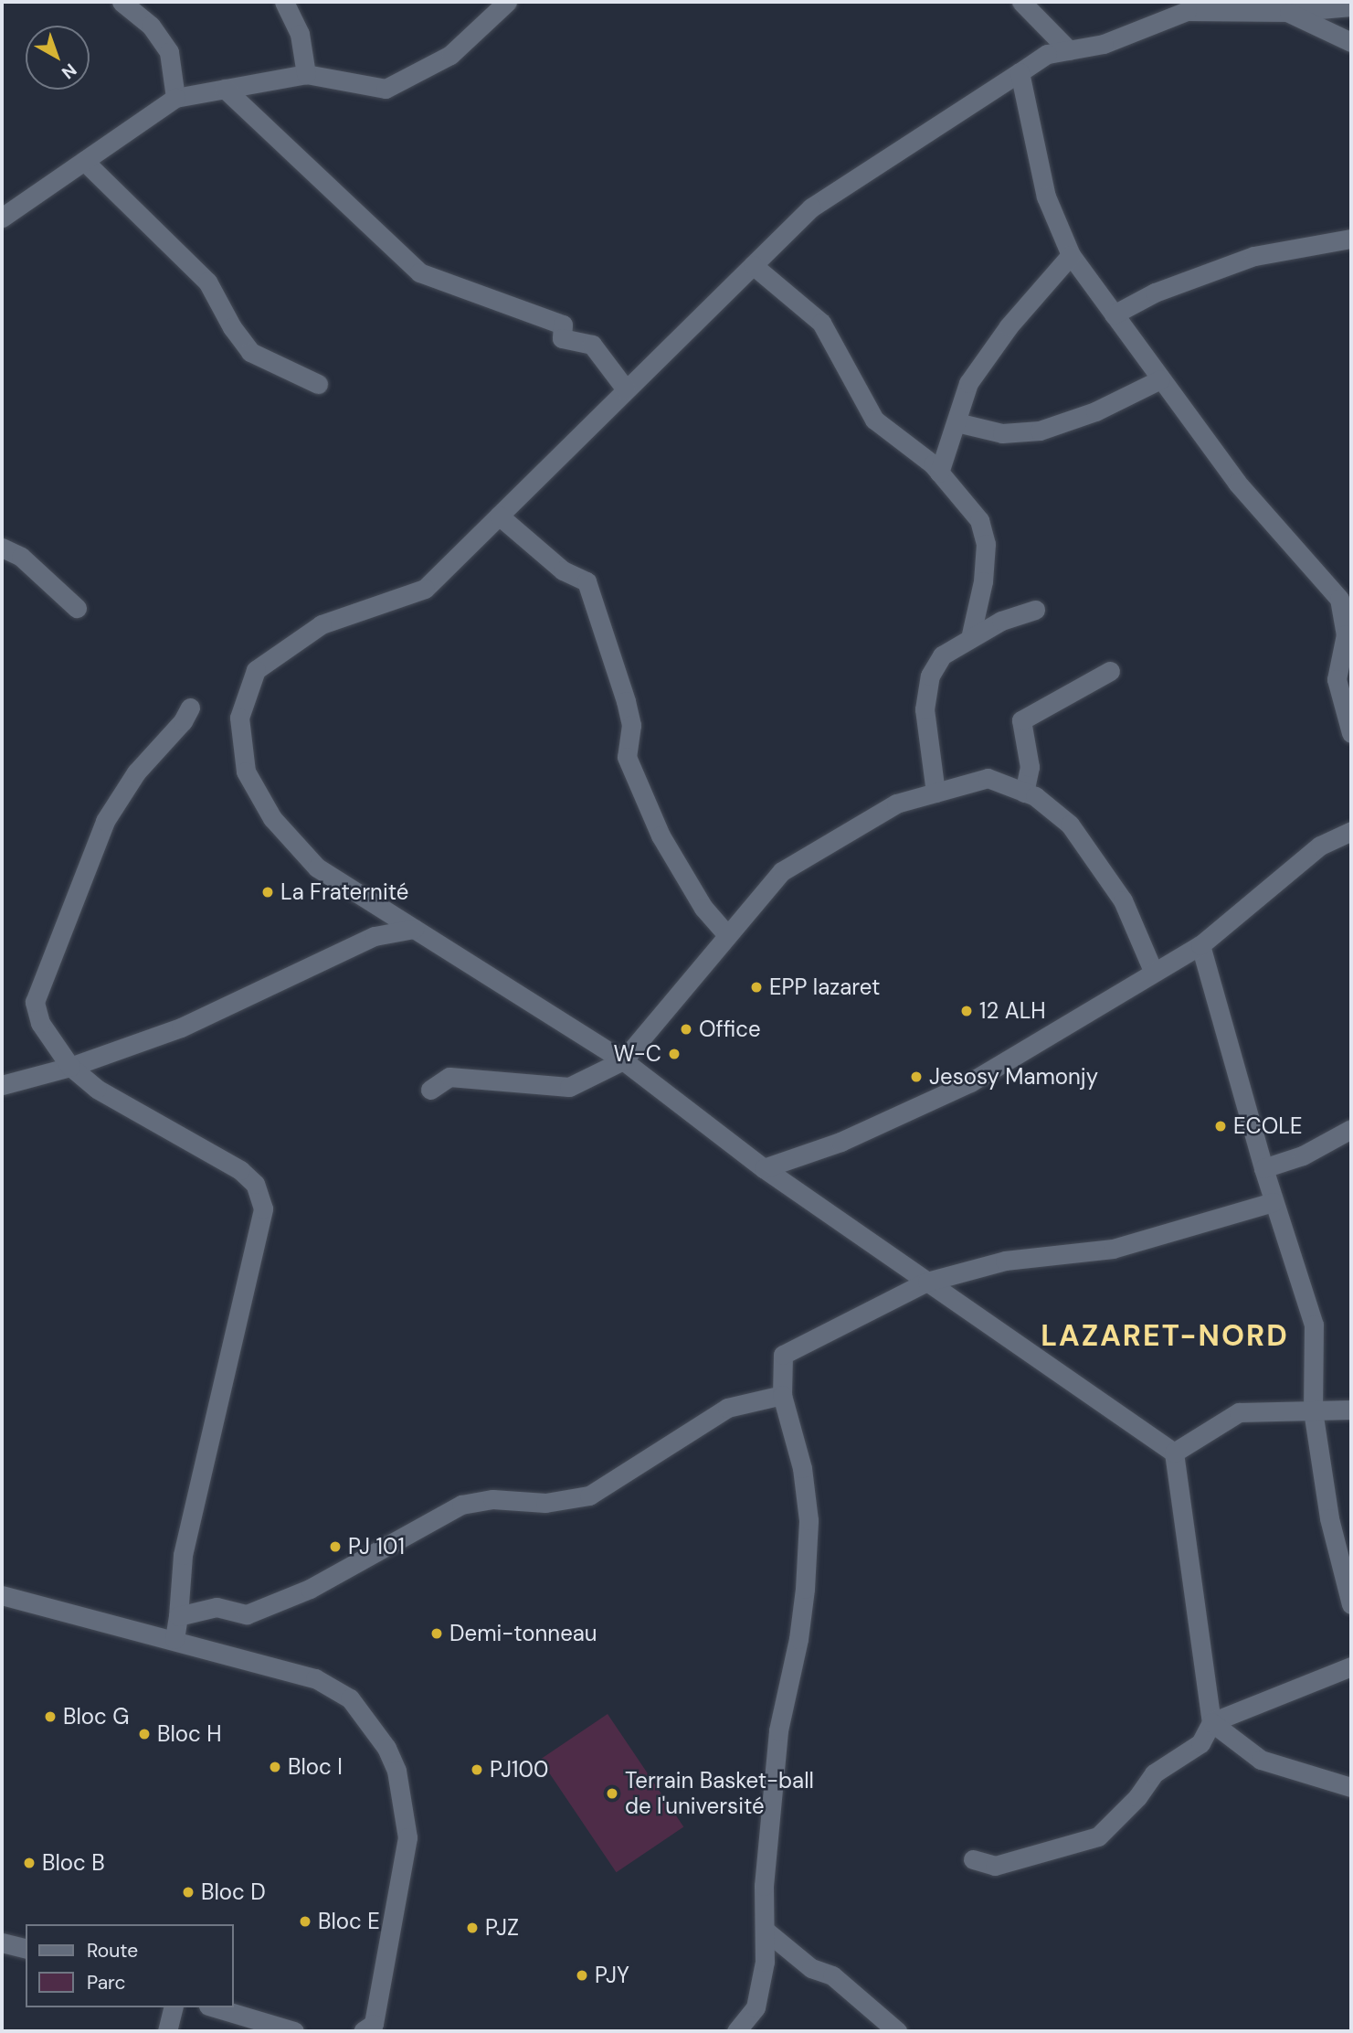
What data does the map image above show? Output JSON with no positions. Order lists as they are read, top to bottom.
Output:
{
  "districts": ["LAZARET-NORD"],
  "places": [
    "La Fraternité",
    "EPP lazaret",
    "12 ALH",
    "Office",
    "W-C",
    "Jesosy Mamonjy",
    "ECOLE",
    "PJ 101",
    "Demi-tonneau",
    "Bloc G",
    "Bloc H",
    "Bloc I",
    "PJ100",
    "Terrain Basket-ball de l'université",
    "Bloc B",
    "Bloc D",
    "Bloc E",
    "PJZ",
    "PJY"
  ],
  "legend": ["Route", "Parc"],
  "north": "bottom right"
}
